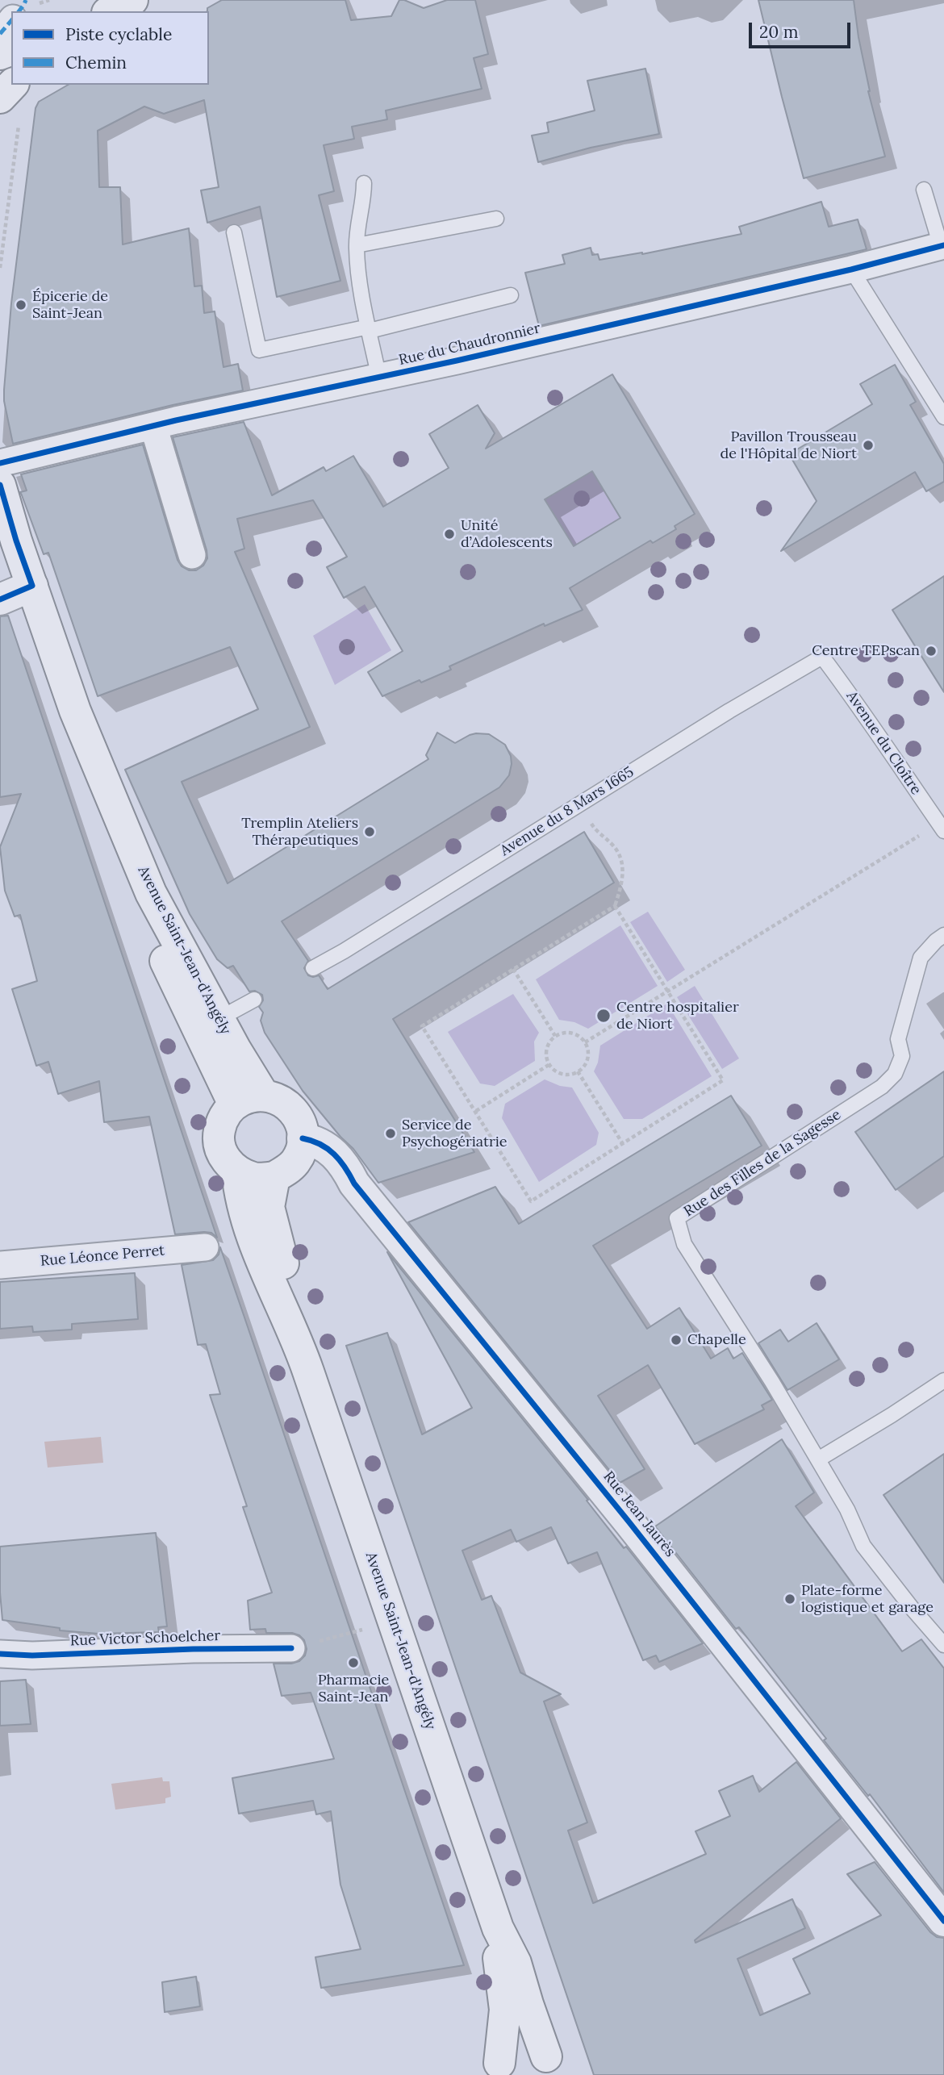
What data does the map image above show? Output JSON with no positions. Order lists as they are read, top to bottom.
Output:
{
  "streets": {
    "main road": ["Avenue Saint-Jean-d'Angély", "Rue Jean Jaurès"],
    "street": ["Rue du Chaudronnier", "Rue Léonce Perret", "Rue Victor Schoelcher"],
    "lane": ["Avenue du Cloître", "Avenue du 8 Mars 1665", "Rue des Filles de la Sagesse"]
  },
  "crossings": [
    ["Avenue du Cloître", "Avenue du 8 Mars 1665"],
    ["Avenue Saint-Jean-d'Angély", "Rue Jean Jaurès"]
  ],
  "places": [
    "Épicerie de Saint-Jean",
    "Pavillon Trousseau de l'Hôpital de Niort",
    "Unité d’Adolescents",
    "Centre TEPscan",
    "Tremplin Ateliers Thérapeutiques",
    "Centre hospitalier de Niort",
    "Service de Psychogériatrie",
    "Chapelle",
    "Plate-forme logistique et garage",
    "Pharmacie Saint-Jean"
  ],
  "legend": ["Piste cyclable", "Chemin"],
  "scale_bar": "20 m"
}
